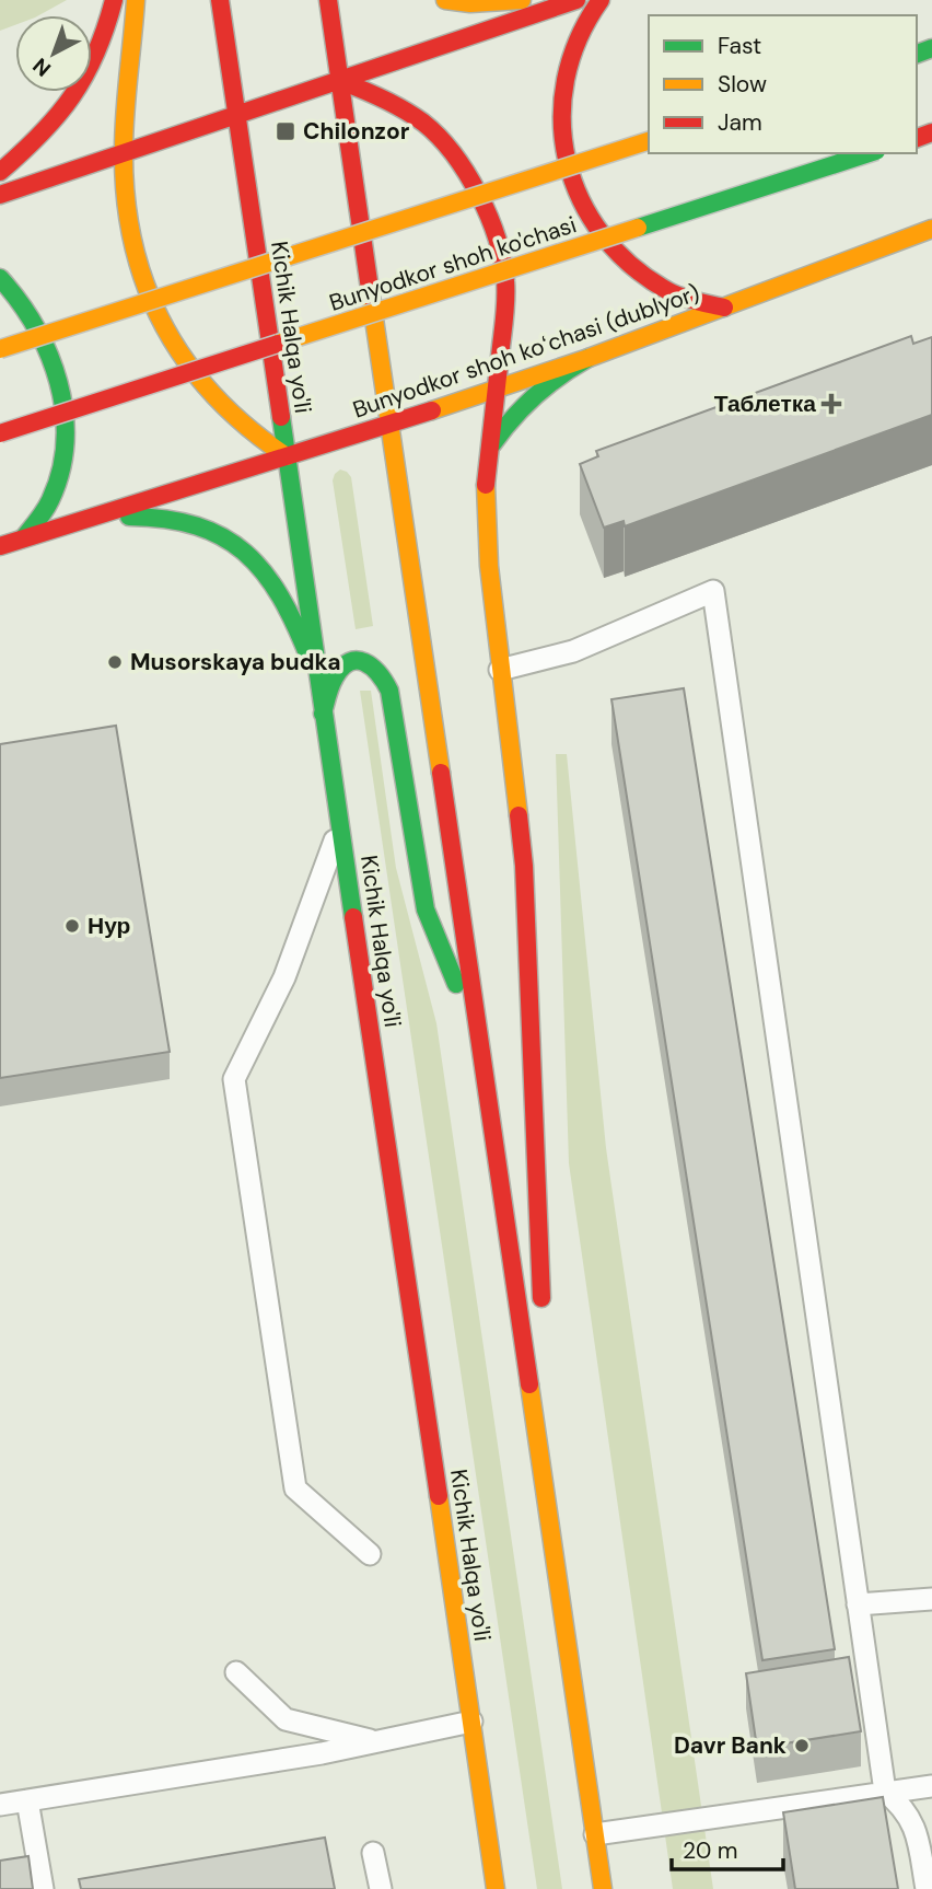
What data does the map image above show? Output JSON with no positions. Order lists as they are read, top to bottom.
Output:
{
  "streets": {
    "main road": ["Bunyodkor shoh ko'chasi", "Kichik Halqa yo'li", "Bunyodkor shoh koʻchasi (dublyor)"]
  },
  "crossings": [
    ["Kichik Halqa yo'li", "Bunyodkor shoh koʻchasi (dublyor)"]
  ],
  "places": {
    "transit": ["Chilonzor"],
    "health": ["Таблетка"],
    "other": ["Musorskaya budka", "Нур", "Davr Bank"]
  },
  "legend": ["Fast", "Slow", "Jam"],
  "scale_bar": "20 m",
  "north": "bottom left"
}
